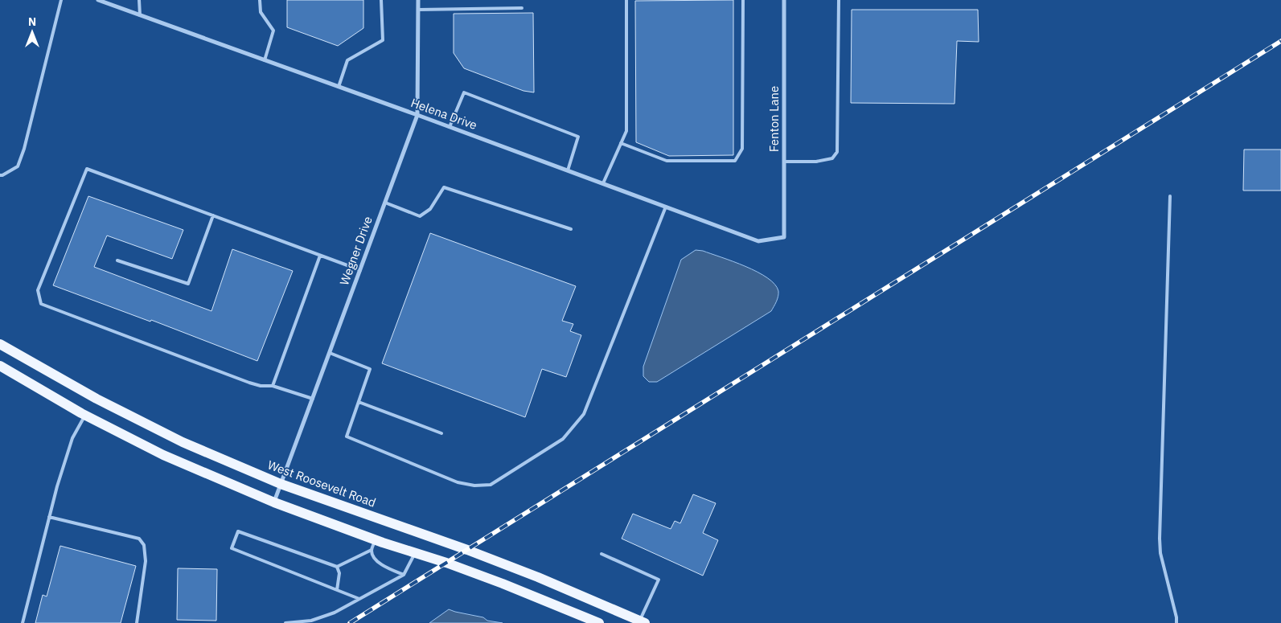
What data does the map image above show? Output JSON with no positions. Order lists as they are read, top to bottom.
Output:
{
  "streets": {
    "main road": ["West Roosevelt Road"],
    "street": ["Helena Drive", "Fenton Lane", "Wegner Drive"]
  },
  "crossings": [
    ["Helena Drive", "Fenton Lane"],
    ["Helena Drive", "Wegner Drive"],
    ["Wegner Drive", "West Roosevelt Road"]
  ],
  "north": "top"
}
